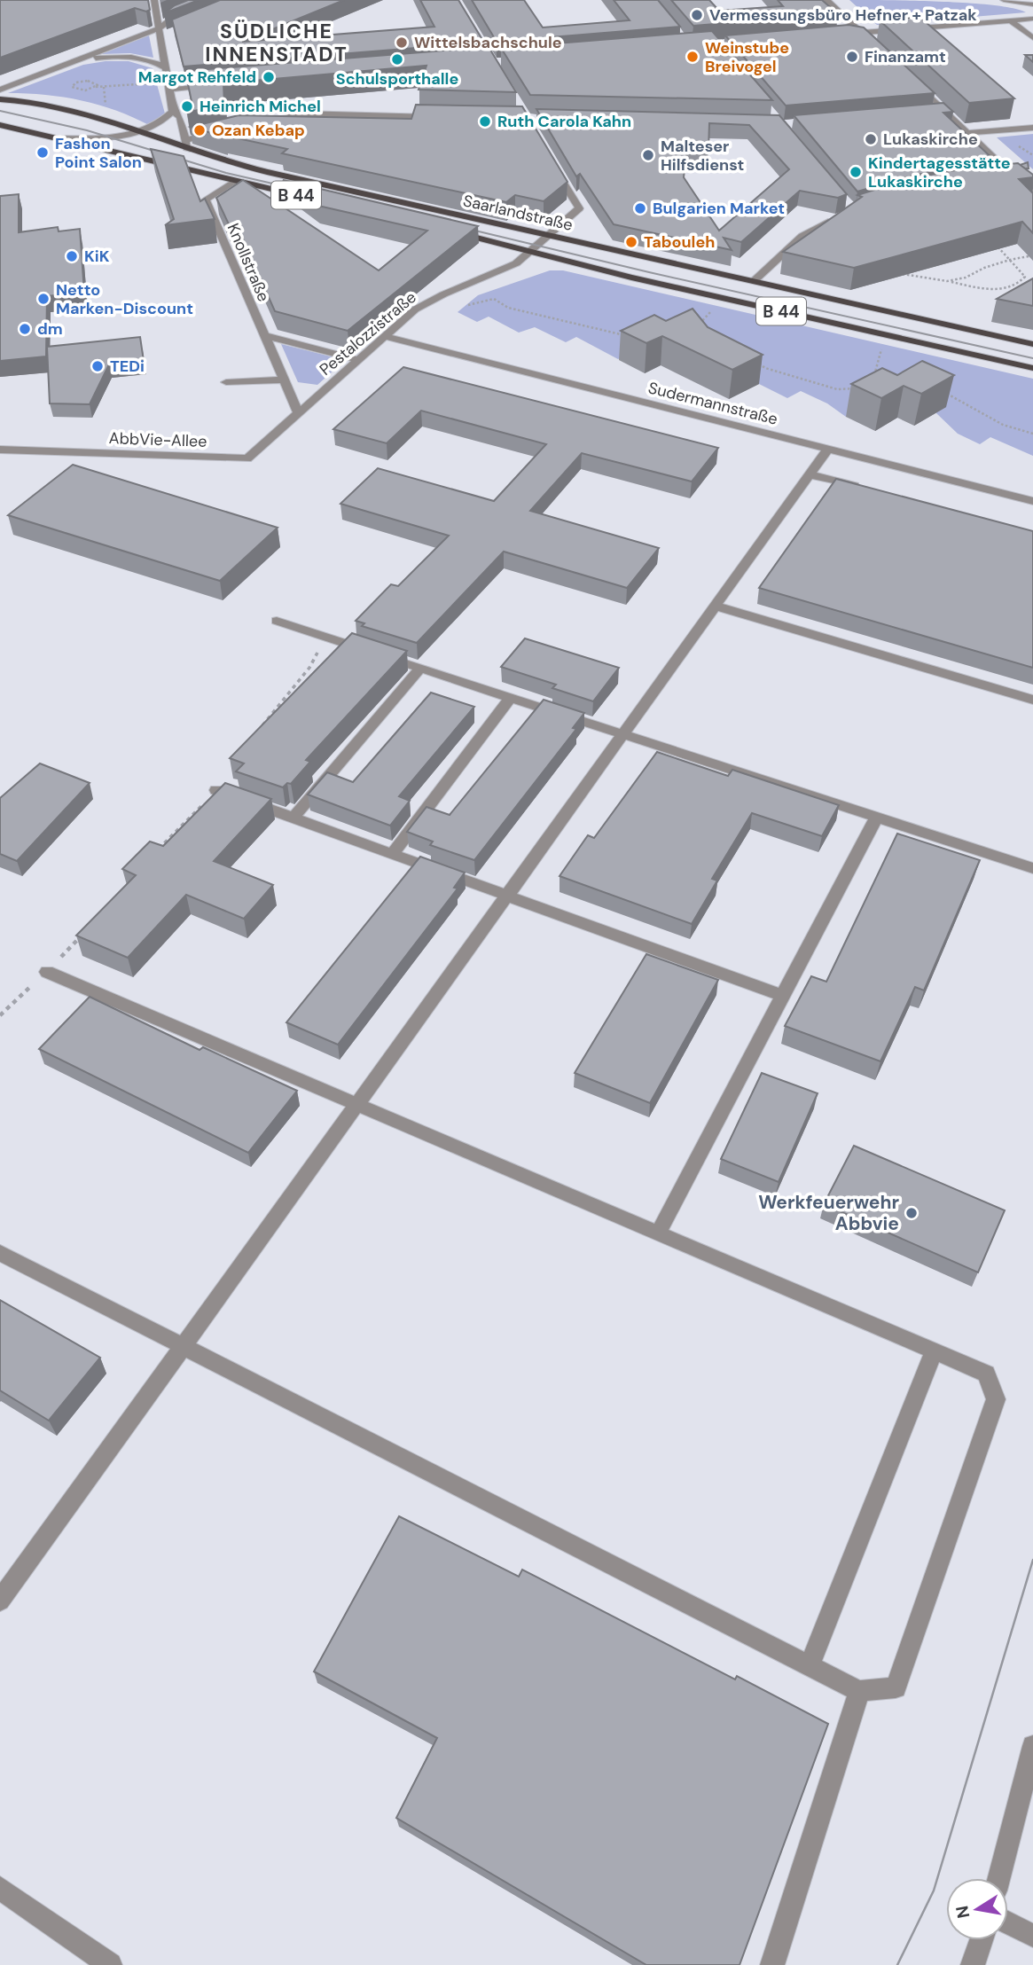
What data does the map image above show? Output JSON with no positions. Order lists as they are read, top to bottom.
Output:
{
  "streets": {
    "main road": ["B 44", "Saarlandstraße"],
    "street": [
      "Knollstraße",
      "Pestalozzistraße",
      "Sudermannstraße",
      "AbbVie-Allee"
    ]
  },
  "crossings": [
    ["B 44", "Knollstraße"],
    ["Saarlandstraße", "Pestalozzistraße"],
    ["Knollstraße", "Pestalozzistraße"],
    ["Knollstraße", "AbbVie-Allee"],
    ["Pestalozzistraße", "Sudermannstraße"],
    ["Pestalozzistraße", "AbbVie-Allee"]
  ],
  "districts": ["SÜDLICHE INNENSTADT"],
  "places": [
    "Vermessungsbüro Hefner + Patzak",
    "Wittelsbachschule",
    "Weinstube Breivogel",
    "Finanzamt",
    "Schulsporthalle",
    "Margot Rehfeld",
    "Heinrich Michel",
    "Ruth Carola Kahn",
    "Ozan Kebap",
    "Lukaskirche",
    "Fashon Point Salon",
    "Malteser Hilfsdienst",
    "Kindertagesstätte Lukaskirche",
    "Bulgarien Market",
    "Tabouleh",
    "KiK",
    "Netto Marken-Discount",
    "dm",
    "TEDi",
    "Werkfeuerwehr Abbvie"
  ],
  "north": "left"
}
